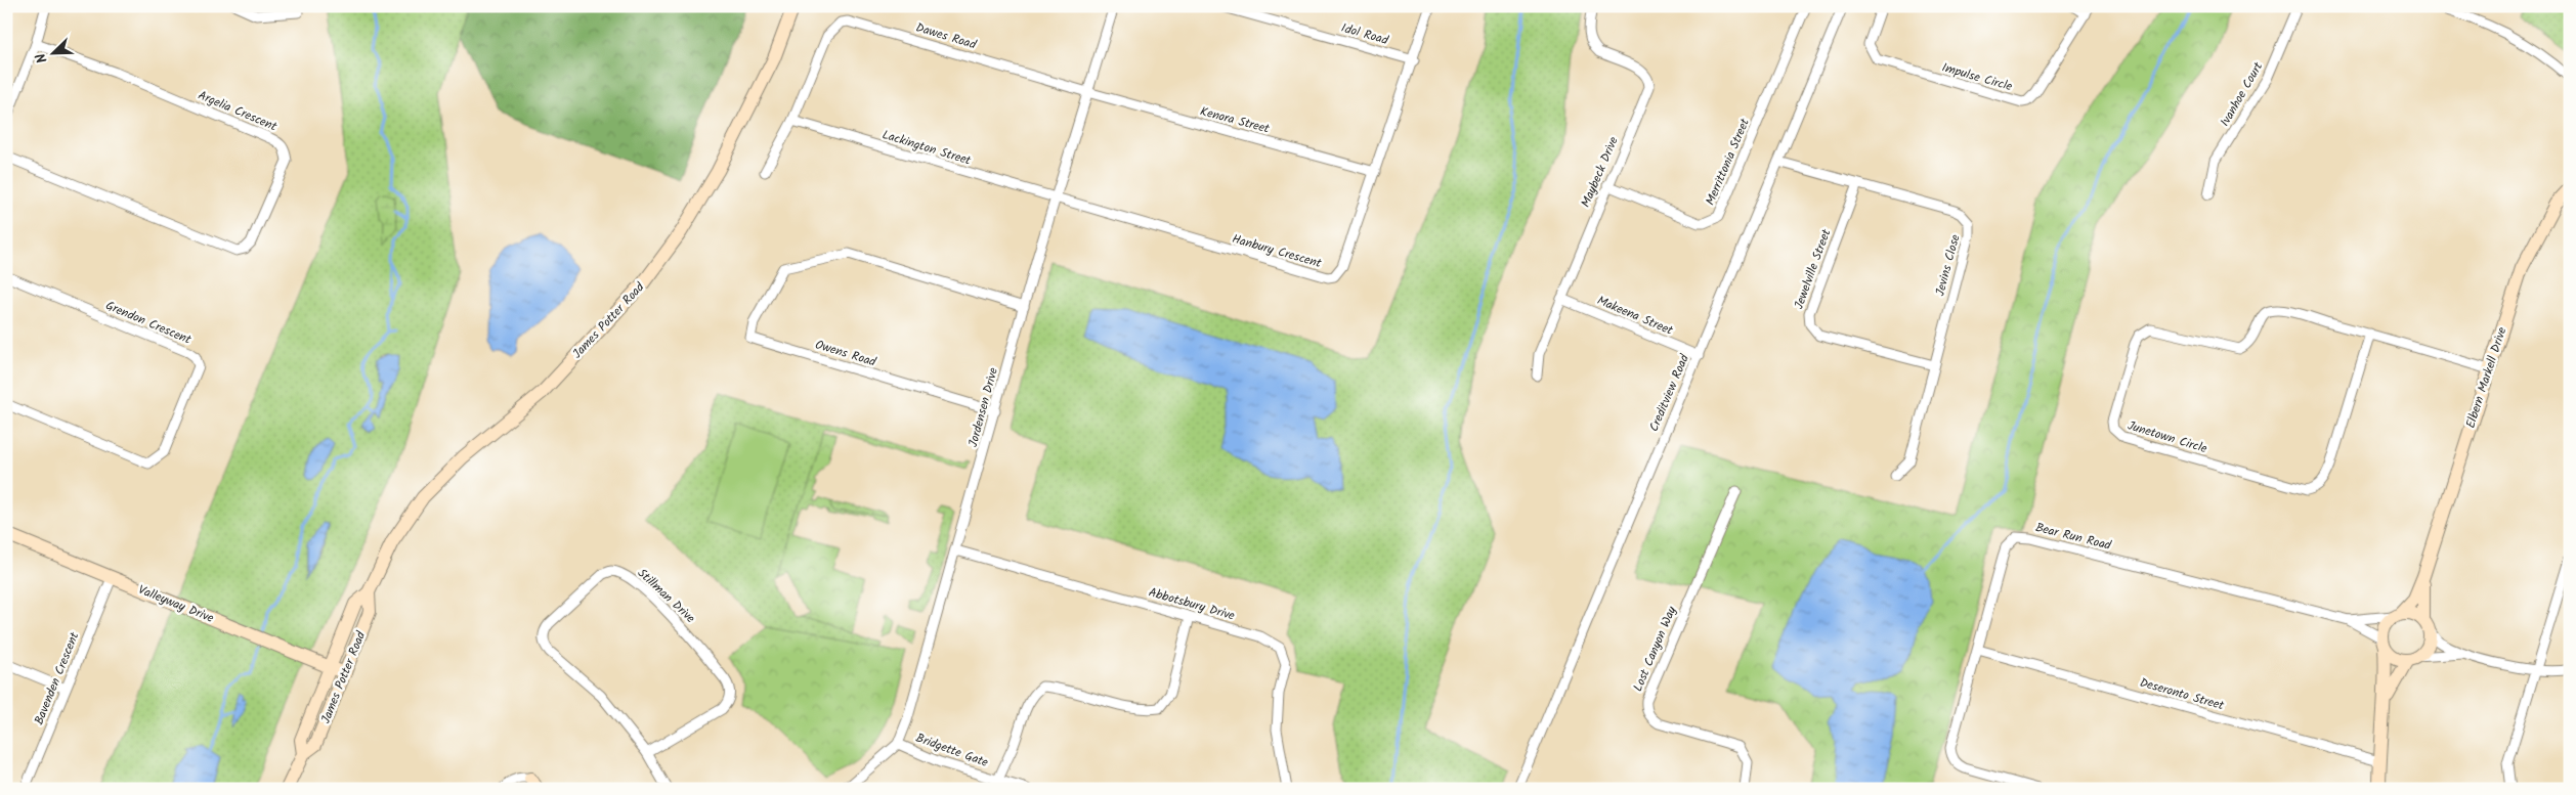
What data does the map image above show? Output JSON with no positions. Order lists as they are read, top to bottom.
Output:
{
  "streets": {
    "street": [
      "Idol Road",
      "Dawes Road",
      "Impulse Circle",
      "Ivanhoe Court",
      "Argelia Crescent",
      "Kenora Street",
      "Lackington Street",
      "Merrittonia Street",
      "Maybeck Drive",
      "Hanbury Crescent",
      "Jevins Close",
      "Jewelville Street",
      "Makeena Street",
      "James Potter Road",
      "Grendon Crescent",
      "Owens Road",
      "Elbern Markell Drive",
      "Creditview Road",
      "Jordensen Drive",
      "Junetown Circle",
      "Bear Run Road",
      "Stillman Drive",
      "Valleyway Drive",
      "Abbotsbury Drive",
      "Lost Canyon Way",
      "Bavenden Crescent",
      "Deseronto Street",
      "Bridgette Gate"
    ]
  },
  "crossings": [
    ["Idol Road", "Hanbury Crescent"],
    ["Dawes Road", "Kenora Street"],
    ["Dawes Road", "Lackington Street"],
    ["Dawes Road", "Jordensen Drive"],
    ["Kenora Street", "Hanbury Crescent"],
    ["Kenora Street", "Jordensen Drive"],
    ["Lackington Street", "Hanbury Crescent"],
    ["Lackington Street", "Jordensen Drive"],
    ["Merrittonia Street", "Maybeck Drive"],
    ["Maybeck Drive", "Makeena Street"],
    ["Hanbury Crescent", "Jordensen Drive"],
    ["Jevins Close", "Jewelville Street"],
    ["Jevins Close", "Creditview Road"],
    ["Makeena Street", "Creditview Road"],
    ["James Potter Road", "Valleyway Drive"],
    ["Owens Road", "Jordensen Drive"],
    ["Elbern Markell Drive", "Junetown Circle"],
    ["Elbern Markell Drive", "Bear Run Road"],
    ["Jordensen Drive", "Abbotsbury Drive"],
    ["Jordensen Drive", "Bridgette Gate"],
    ["Bear Run Road", "Deseronto Street"],
    ["Valleyway Drive", "Bavenden Crescent"]
  ],
  "north": "bottom left"
}
